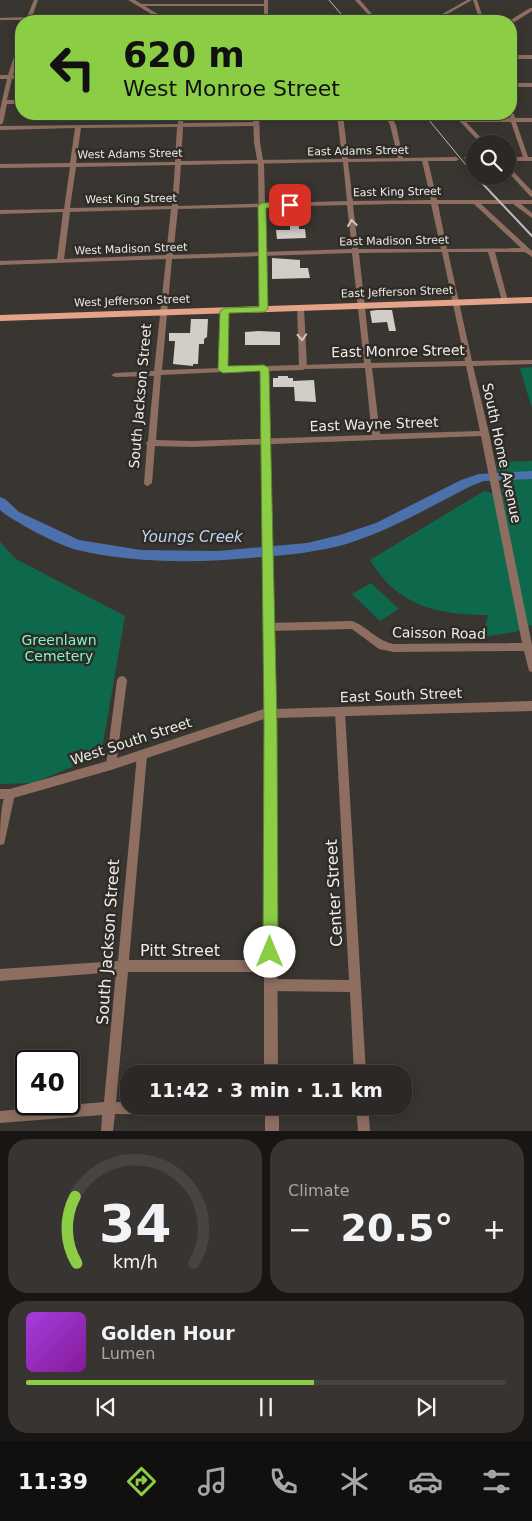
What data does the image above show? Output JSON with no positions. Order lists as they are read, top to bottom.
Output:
{
  "streets": {
    "main road": ["East Jefferson Street", "West Jefferson Street"],
    "street": [
      "East Adams Street",
      "West Adams Street",
      "East King Street",
      "West King Street",
      "East Madison Street",
      "West Madison Street",
      "East Monroe Street",
      "South Jackson Street",
      "East Wayne Street",
      "South Home Avenue",
      "Caisson Road",
      "East South Street",
      "West South Street",
      "Center Street",
      "Pitt Street"
    ]
  },
  "crossings": [
    ["East Adams Street", "West Adams Street"],
    ["East Adams Street", "South Home Avenue"],
    ["West Adams Street", "South Jackson Street"],
    ["East King Street", "West King Street"],
    ["East King Street", "South Home Avenue"],
    ["West King Street", "South Jackson Street"],
    ["East Madison Street", "West Madison Street"],
    ["East Madison Street", "South Home Avenue"],
    ["West Madison Street", "South Jackson Street"],
    ["East Jefferson Street", "West Jefferson Street"],
    ["East Jefferson Street", "South Home Avenue"],
    ["West Jefferson Street", "South Jackson Street"],
    ["East Monroe Street", "South Home Avenue"],
    ["South Jackson Street", "East Wayne Street"],
    ["South Jackson Street", "West South Street"],
    ["South Jackson Street", "Pitt Street"],
    ["East Wayne Street", "South Home Avenue"],
    ["South Home Avenue", "Caisson Road"],
    ["East South Street", "West South Street"],
    ["East South Street", "Center Street"]
  ],
  "water": ["Youngs Creek"],
  "parks": ["Greenlawn Cemetery"],
  "page": {
    "turn": ["620 m", "West Monroe Street"],
    "limit": "40",
    "trip": "11:42 · 3 min · 1.1 km",
    "tile": "Climate",
    "heat": ["−", "20.5°", "+"],
    "song": ["Golden Hour", "Lumen"],
    "tabs": "11:39",
    "gauge": ["34", "km/h"]
  }
}
